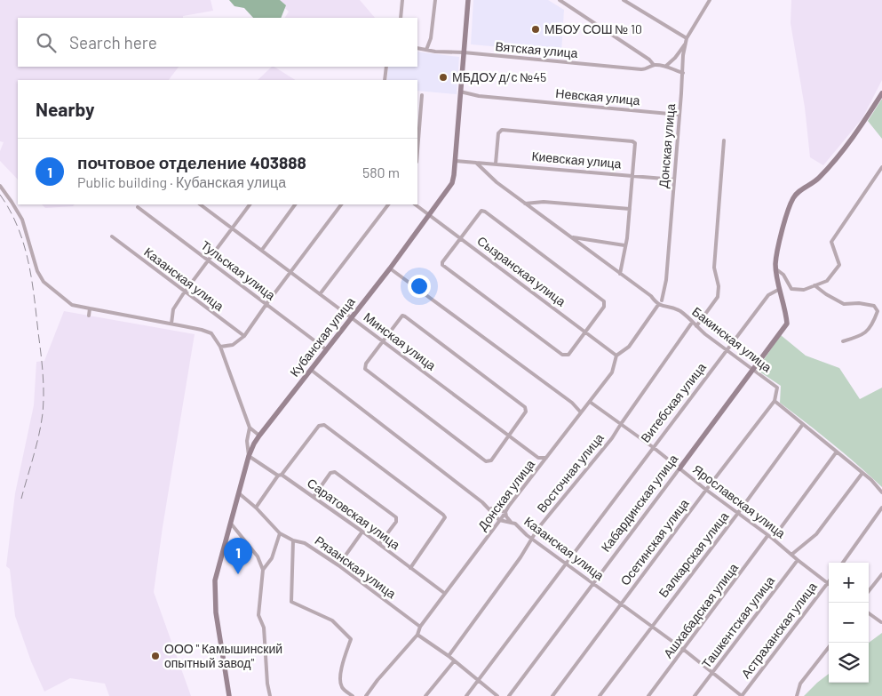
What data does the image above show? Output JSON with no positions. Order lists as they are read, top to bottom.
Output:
{
  "streets": {
    "street": [
      "Вятская улица",
      "Невская улица",
      "Донская улица",
      "Киевская улица",
      "Тульская улица",
      "Сызранская улица",
      "Казанская улица",
      "Кубанская улица",
      "Бакинская улица",
      "Минская улица",
      "Витебская улица",
      "Восточная улица",
      "Ярославская улица",
      "Кабардинская улица",
      "Саратовская улица",
      "Осетинская улица",
      "Балкарская улица",
      "Рязанская улица",
      "Ашхабадская улица",
      "Ташкентская улица",
      "Астраханская улица"
    ]
  },
  "crossings": [
    ["Вятская улица", "Донская улица"],
    ["Вятская улица", "Кубанская улица"],
    ["Невская улица", "Донская улица"],
    ["Невская улица", "Кубанская улица"],
    ["Донская улица", "Киевская улица"],
    ["Донская улица", "Сызранская улица"],
    ["Донская улица", "Казанская улица"],
    ["Донская улица", "Бакинская улица"],
    ["Донская улица", "Минская улица"],
    ["Донская улица", "Ярославская улица"],
    ["Донская улица", "Саратовская улица"],
    ["Донская улица", "Рязанская улица"],
    ["Тульская улица", "Кубанская улица"],
    ["Сызранская улица", "Кубанская улица"],
    ["Казанская улица", "Витебская улица"],
    ["Казанская улица", "Восточная улица"],
    ["Казанская улица", "Кабардинская улица"],
    ["Казанская улица", "Осетинская улица"],
    ["Казанская улица", "Балкарская улица"],
    ["Казанская улица", "Ашхабадская улица"],
    ["Казанская улица", "Ташкентская улица"],
    ["Казанская улица", "Астраханская улица"],
    ["Кубанская улица", "Минская улица"],
    ["Кубанская улица", "Саратовская улица"],
    ["Кубанская улица", "Рязанская улица"],
    ["Бакинская улица", "Витебская улица"],
    ["Бакинская улица", "Восточная улица"],
    ["Бакинская улица", "Кабардинская улица"],
    ["Бакинская улица", "Осетинская улица"],
    ["Витебская улица", "Ярославская улица"],
    ["Витебская улица", "Кабардинская улица"],
    ["Восточная улица", "Ярославская улица"],
    ["Ярославская улица", "Кабардинская улица"],
    ["Ярославская улица", "Осетинская улица"],
    ["Ярославская улица", "Балкарская улица"],
    ["Ярославская улица", "Ашхабадская улица"],
    ["Ярославская улица", "Ташкентская улица"],
    ["Ярославская улица", "Астраханская улица"]
  ],
  "places": ["МБОУ СОШ № 10", "МБДОУ д/с №45", "ООО \" Камышинский опытный завод\""],
  "page": {
    "search": "Search here",
    "heading": "Nearby",
    "list": [
      {
        "mark": "1",
        "name": "почтовое отделение 403888",
        "note": "Public building · Кубанская улица",
        "value": "580 m"
      }
    ],
    "pins": "1",
    "map_buttons": ["+", "−"]
  }
}
